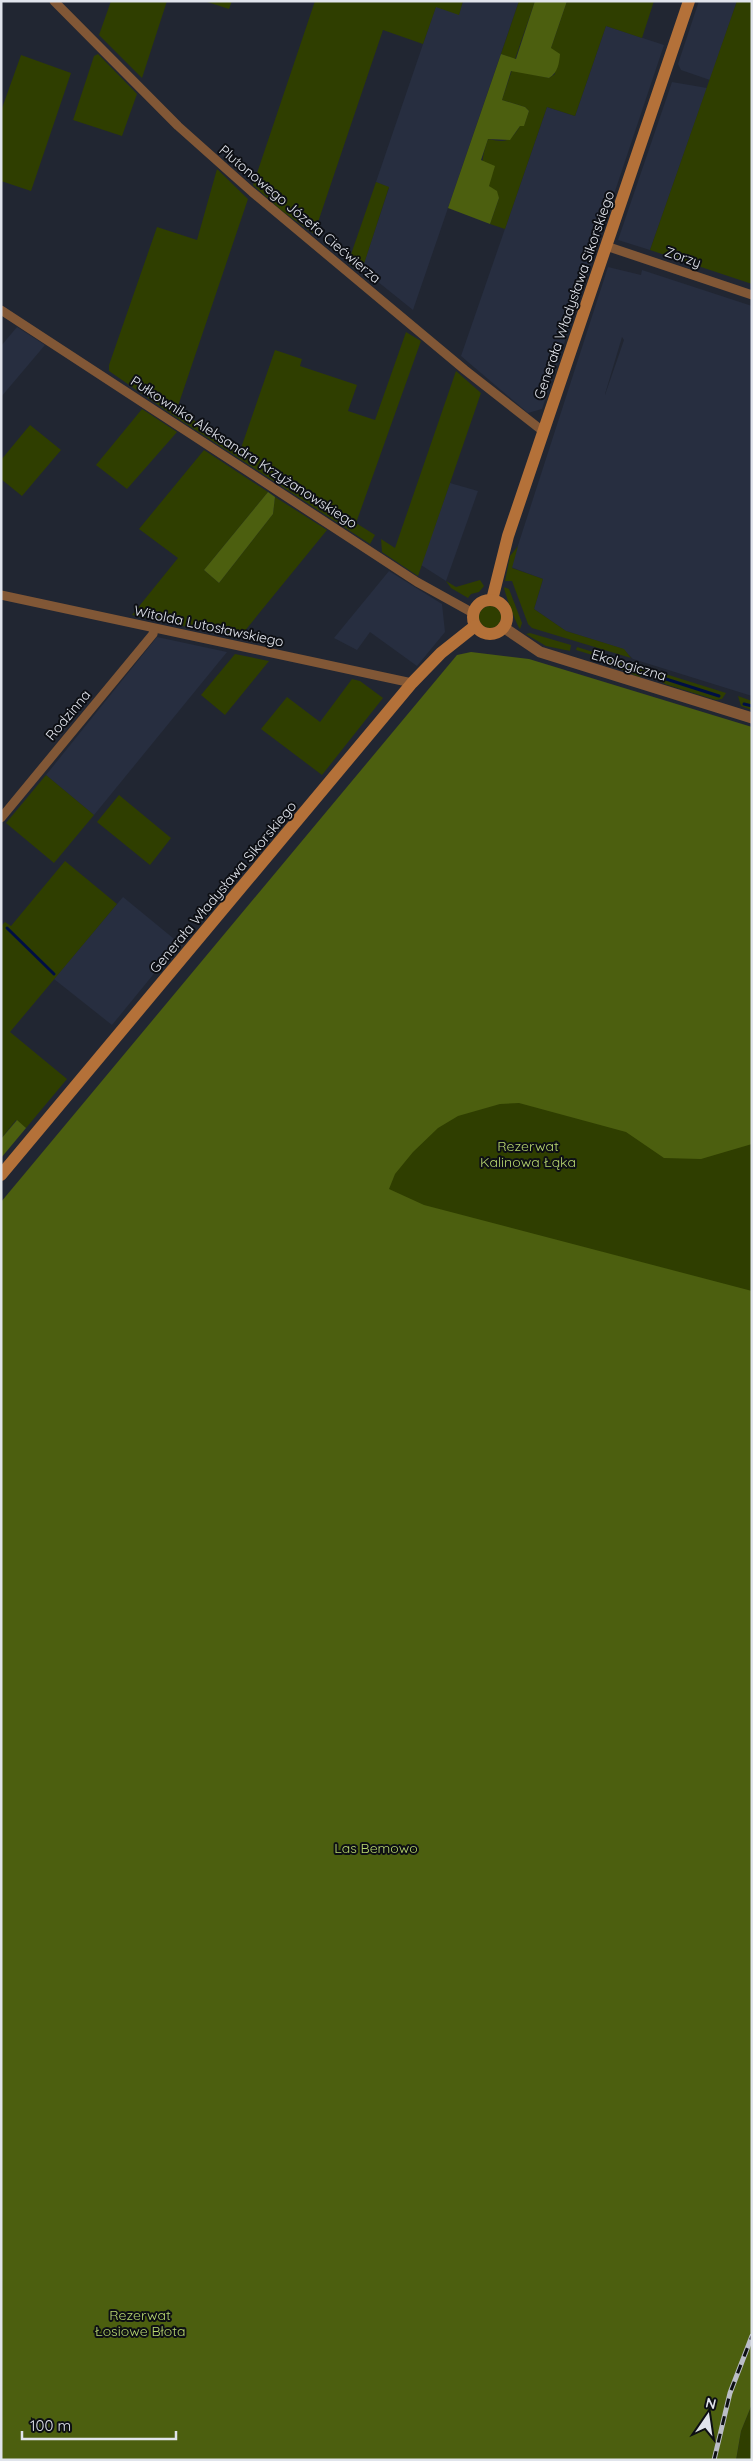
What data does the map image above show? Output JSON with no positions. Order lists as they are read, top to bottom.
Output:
{
  "streets": {
    "main road": ["Generała Władysława Sikorskiego"],
    "street": [
      "Plutonowego Józefa Ciećwierza",
      "Zorzy",
      "Pułkownika Aleksandra Krzyżanowskiego",
      "Witolda Lutosławskiego",
      "Ekologiczna",
      "Rodzinna"
    ]
  },
  "crossings": [
    ["Plutonowego Józefa Ciećwierza", "Generała Władysława Sikorskiego"],
    ["Zorzy", "Generała Władysława Sikorskiego"],
    ["Generała Władysława Sikorskiego", "Pułkownika Aleksandra Krzyżanowskiego"],
    ["Generała Władysława Sikorskiego", "Witolda Lutosławskiego"],
    ["Generała Władysława Sikorskiego", "Ekologiczna"],
    ["Pułkownika Aleksandra Krzyżanowskiego", "Ekologiczna"],
    ["Witolda Lutosławskiego", "Rodzinna"]
  ],
  "parks": ["Rezerwat Kalinowa Łąka", "Las Bemowo", "Rezerwat Łosiowe Błota"],
  "scale_bar": "100 m",
  "north": "top"
}
